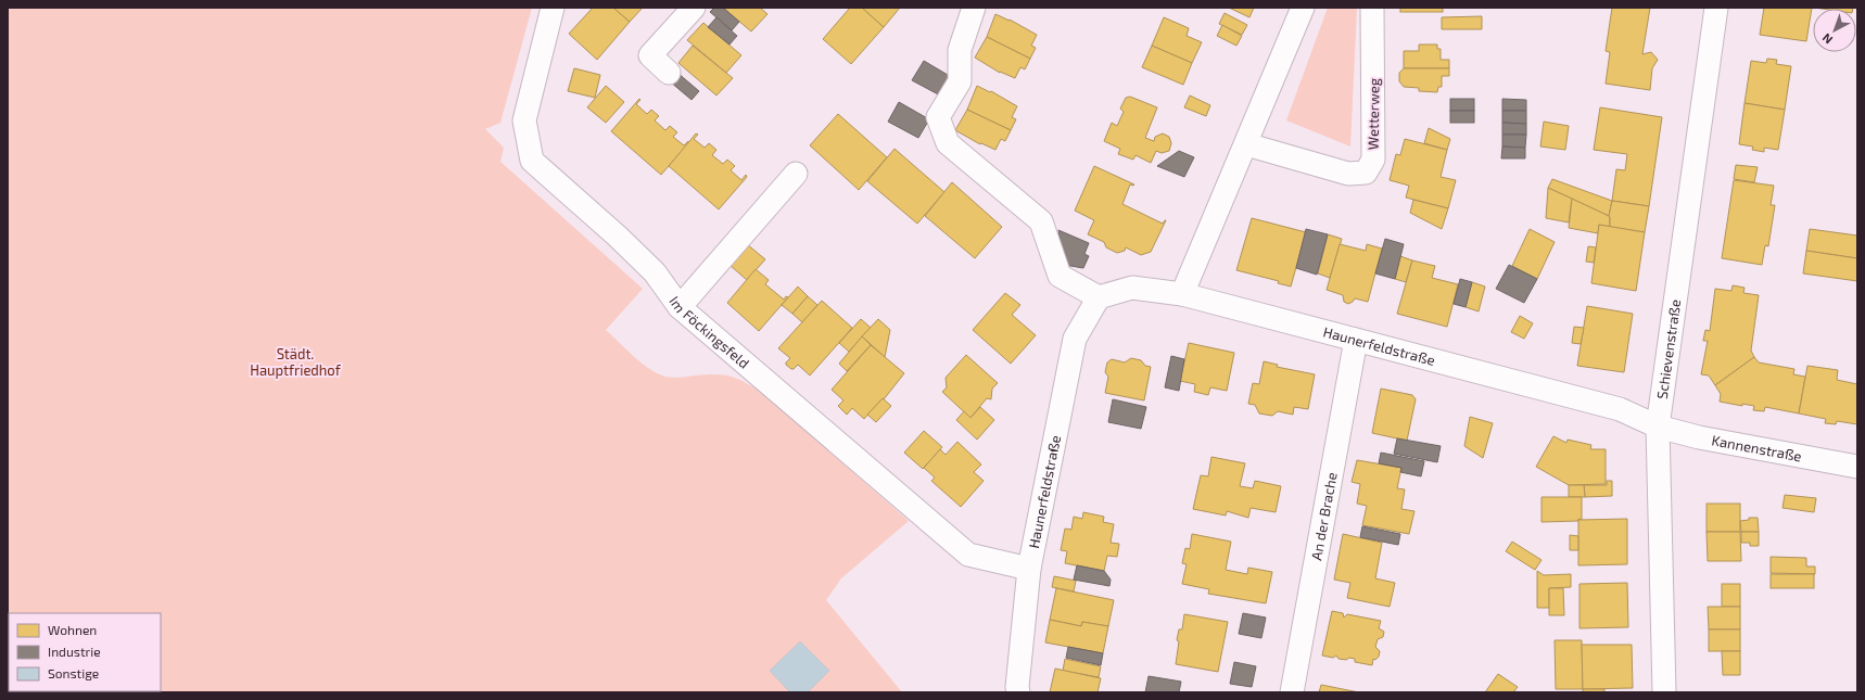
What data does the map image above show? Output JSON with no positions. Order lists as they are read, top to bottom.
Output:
{
  "streets": {
    "street": [
      "Wetterweg",
      "Im Föckingsfeld",
      "Haunerfeldstraße",
      "Schievenstraße",
      "Kannenstraße",
      "An der Brache"
    ]
  },
  "crossings": [
    ["Im Föckingsfeld", "Haunerfeldstraße"],
    ["Haunerfeldstraße", "Schievenstraße"],
    ["Haunerfeldstraße", "Kannenstraße"],
    ["Haunerfeldstraße", "An der Brache"],
    ["Schievenstraße", "Kannenstraße"]
  ],
  "parks": ["Städt. Hauptfriedhof"],
  "legend": ["Wohnen", "Industrie", "Sonstige"],
  "north": "bottom left"
}
